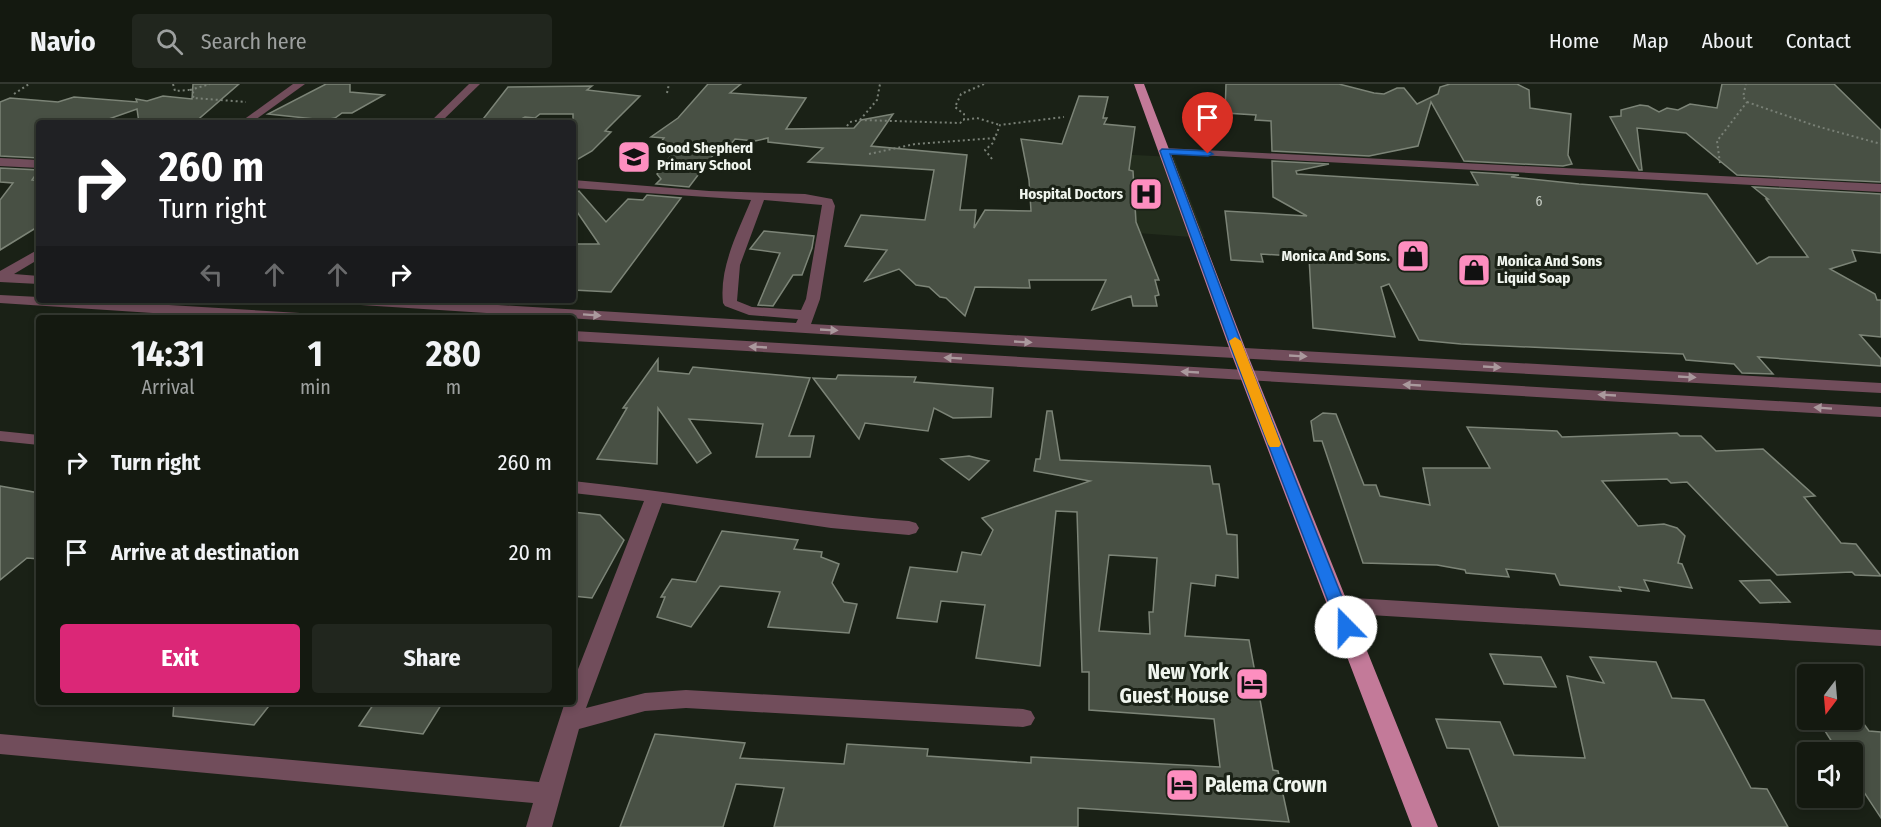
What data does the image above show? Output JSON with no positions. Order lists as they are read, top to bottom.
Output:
{
  "places": {
    "school or university": ["Good Shepherd Primary School"],
    "hospital": ["Hospital Doctors"],
    "shop": ["Monica And Sons.", "Monica And Sons Liquid Soap"],
    "hotel": ["New York Guest House", "Palema Crown"]
  },
  "house_numbers": ["6"],
  "north": "bottom",
  "page": {
    "header": "Navio",
    "search": "Search here",
    "nav": [
      "Home",
      "Map",
      "About",
      "Contact"
    ],
    "turn": ["260 m", "Turn right"],
    "eta": [
      "14:31",
      "Arrival",
      "1",
      "min",
      "280",
      "m"
    ],
    "list": [
      {
        "name": "Turn right",
        "value": "260 m"
      },
      {
        "name": "Arrive at destination",
        "value": "20 m"
      }
    ],
    "buttons": ["Exit", "Share"]
  }
}
